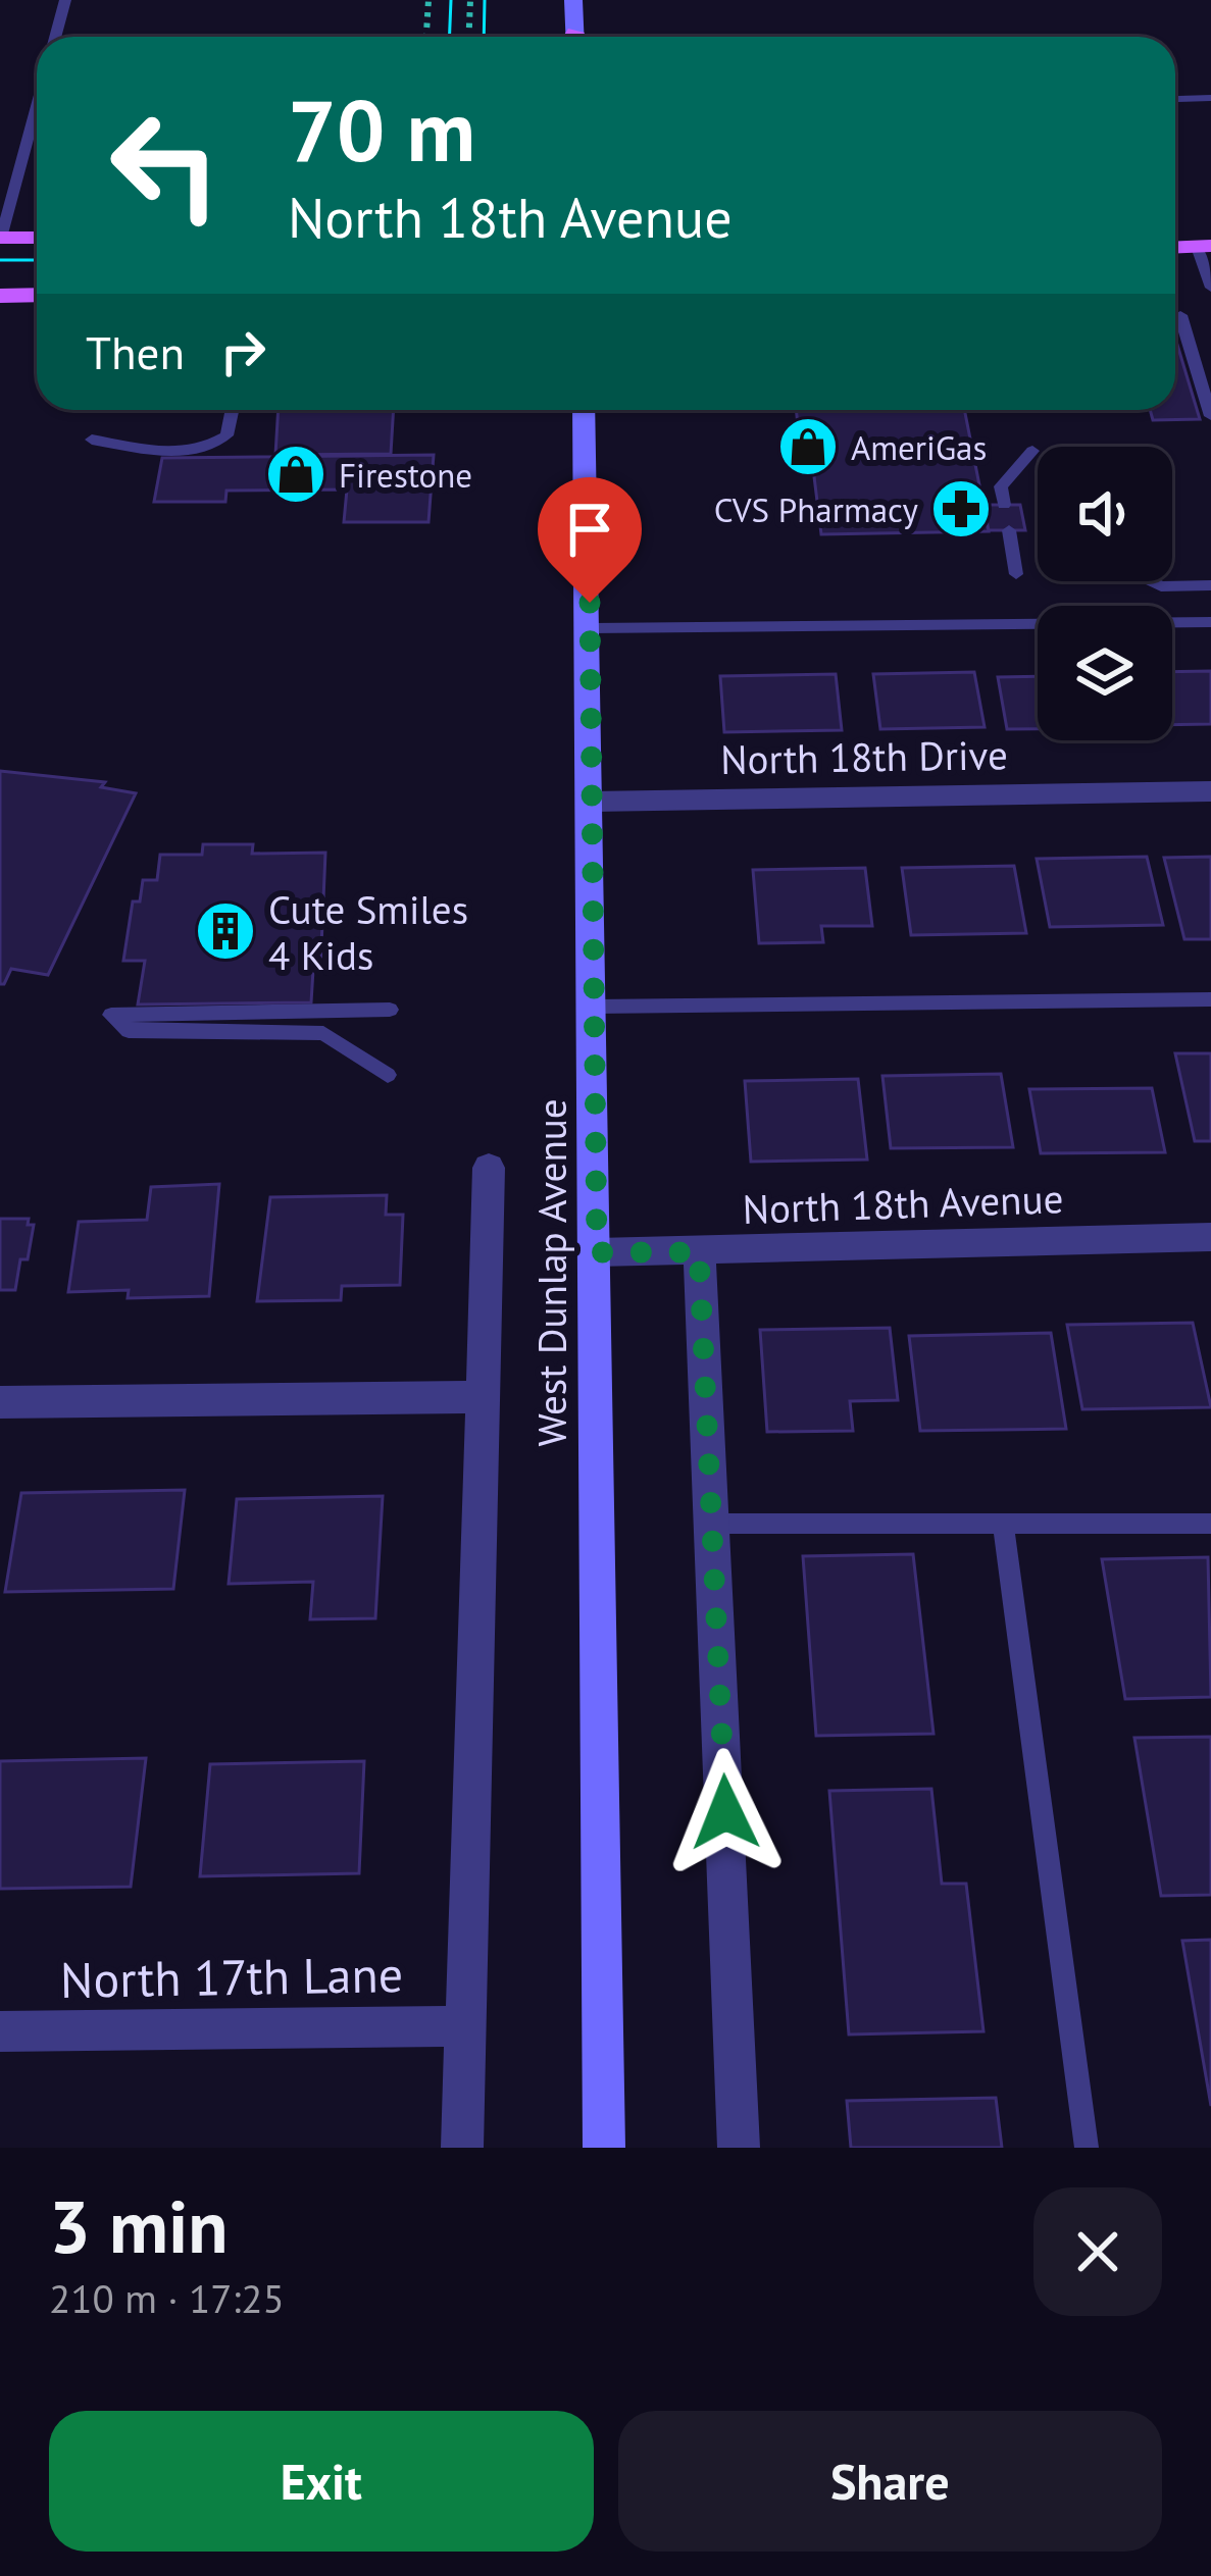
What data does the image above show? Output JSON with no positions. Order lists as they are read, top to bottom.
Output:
{
  "streets": {
    "main road": ["West Dunlap Avenue"],
    "street": ["North 18th Drive", "North 18th Avenue", "North 17th Lane"]
  },
  "crossings": [
    ["North 18th Drive", "West Dunlap Avenue"],
    ["North 18th Avenue", "West Dunlap Avenue"],
    ["West Dunlap Avenue", "North 17th Lane"]
  ],
  "places": {
    "shop": ["AmeriGas", "Firestone"],
    "pharmacy": ["CVS Pharmacy"],
    "building": ["Cute Smiles 4 Kids"]
  },
  "page": {
    "turn": ["70 m", "North 18th Avenue"],
    "then": "Then",
    "heading": ["3 min", "210 m · 17:25"],
    "buttons": ["Exit", "Share"]
  }
}
